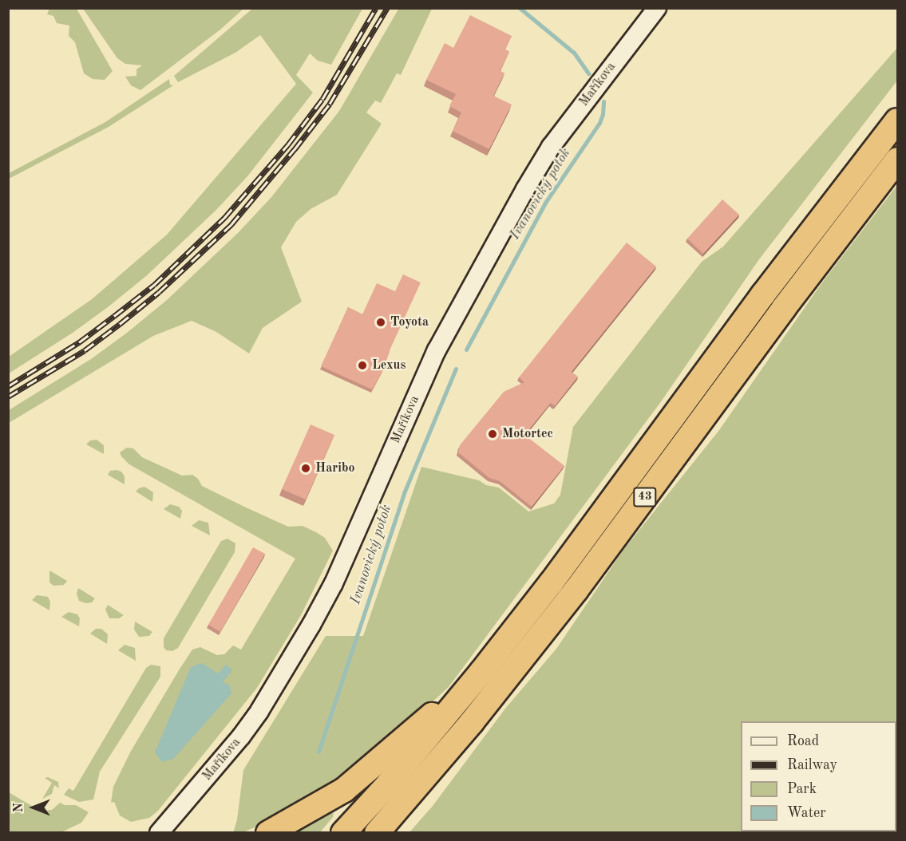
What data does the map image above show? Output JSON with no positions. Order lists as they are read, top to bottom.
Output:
{
  "streets": {
    "highway": ["43"],
    "street": ["Maříkova"]
  },
  "water": ["Ivanovický potok"],
  "places": [
    "Toyota",
    "Lexus",
    "Motortec",
    "Haribo"
  ],
  "legend": [
    "Road",
    "Railway",
    "Park",
    "Water"
  ],
  "north": "left"
}
